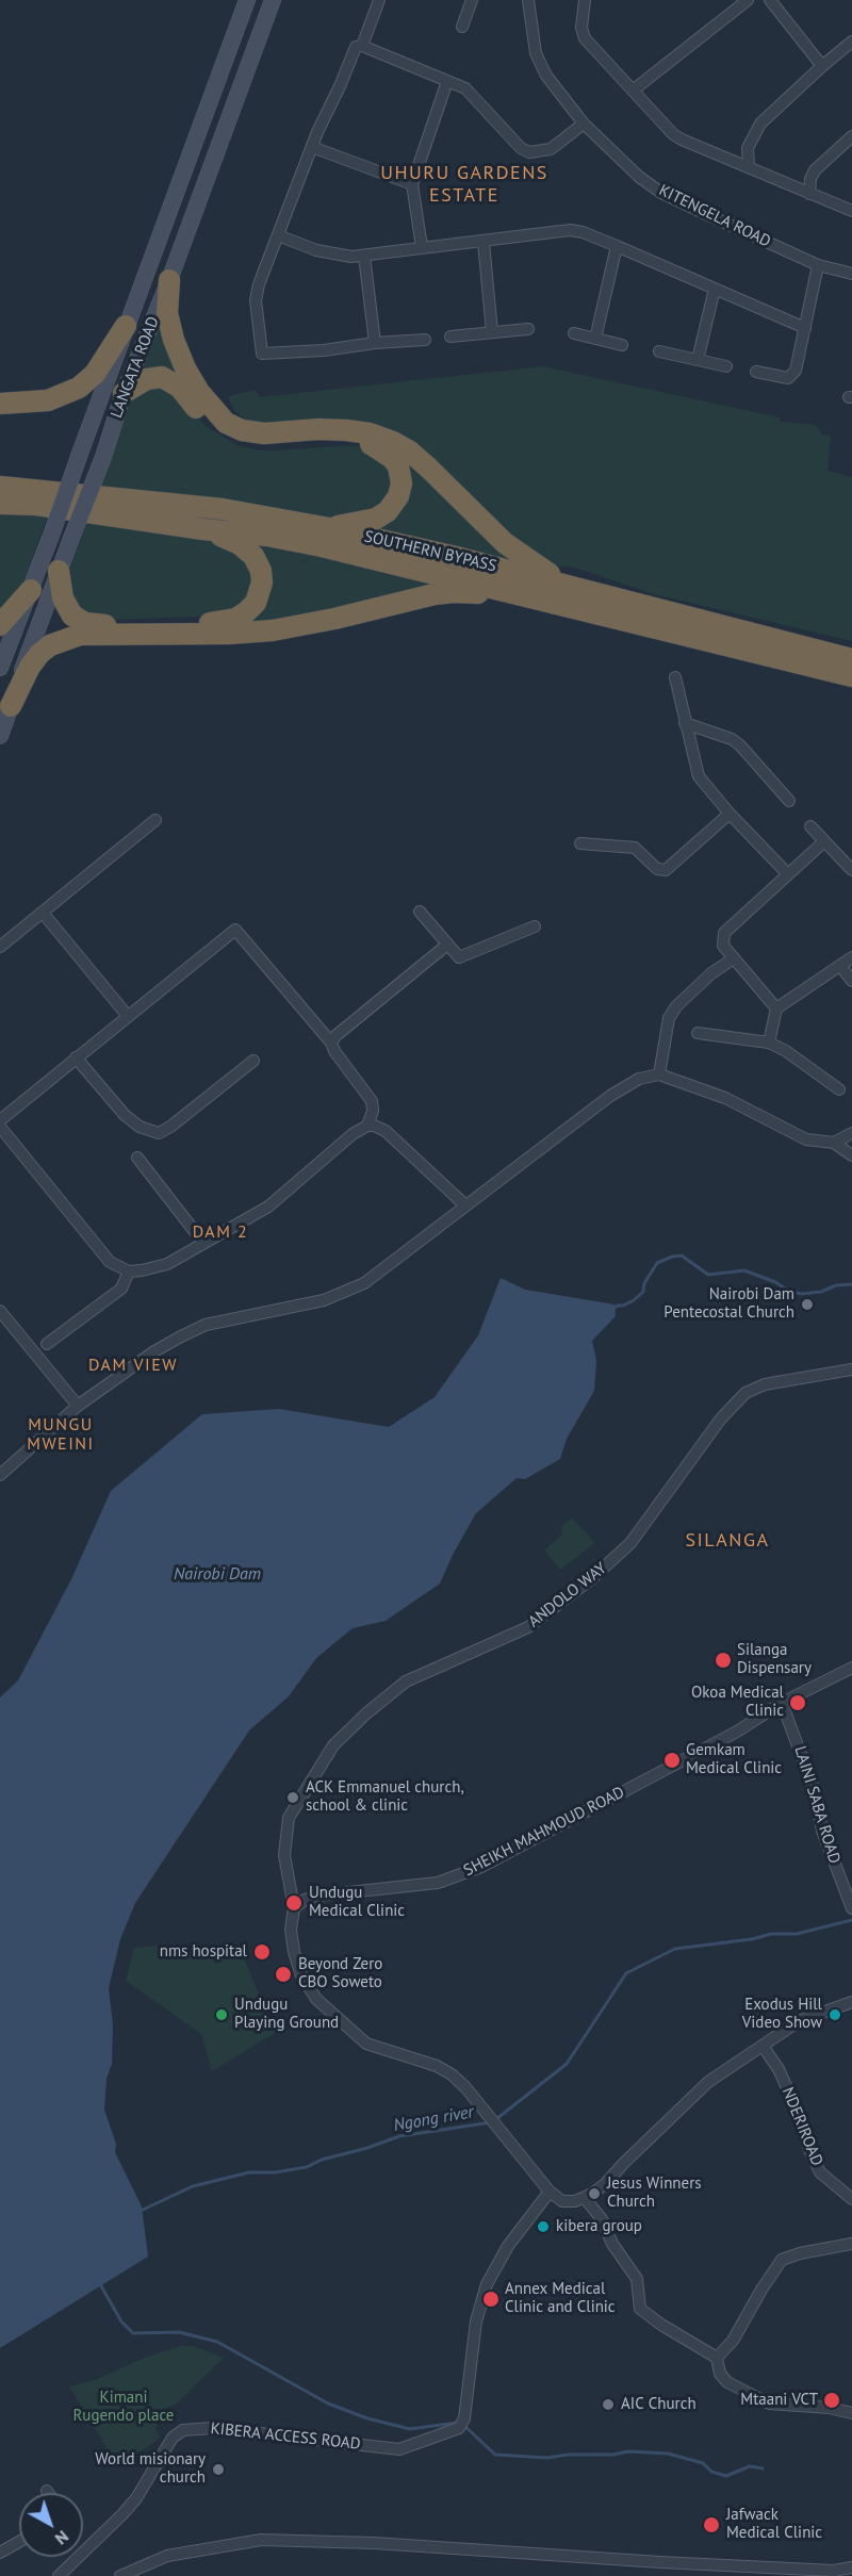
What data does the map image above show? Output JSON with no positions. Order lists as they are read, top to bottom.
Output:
{
  "streets": {
    "highway": ["SOUTHERN BYPASS"],
    "main road": ["LANGATA ROAD"],
    "street": [
      "KITENGELA ROAD",
      "ANDOLO WAY",
      "LAINI SABA ROAD",
      "SHEIKH MAHMOUD ROAD",
      "NDERIROAD",
      "KIBERA ACCESS ROAD"
    ]
  },
  "crossings": [
    ["ANDOLO WAY", "SHEIKH MAHMOUD ROAD"],
    ["LAINI SABA ROAD", "SHEIKH MAHMOUD ROAD"]
  ],
  "districts": [
    "UHURU GARDENS ESTATE",
    "DAM 2",
    "DAM VIEW",
    "MUNGU MWEINI",
    "SILANGA"
  ],
  "water": ["Nairobi Dam", "Ngong river"],
  "parks": ["Kimani Rugendo place"],
  "places": [
    "Nairobi Dam Pentecostal Church",
    "Silanga Dispensary",
    "Okoa Medical Clinic",
    "Gemkam Medical Clinic",
    "ACK Emmanuel church, school & clinic",
    "Undugu Medical Clinic",
    "nms hospital",
    "Beyond Zero CBO Soweto",
    "Undugu Playing Ground",
    "Exodus Hill Video Show",
    "Jesus Winners Church",
    "kibera group",
    "Annex Medical Clinic and Clinic",
    "Mtaani VCT",
    "AIC Church",
    "World misionary church",
    "Jafwack Medical Clinic"
  ],
  "north": "bottom right"
}
